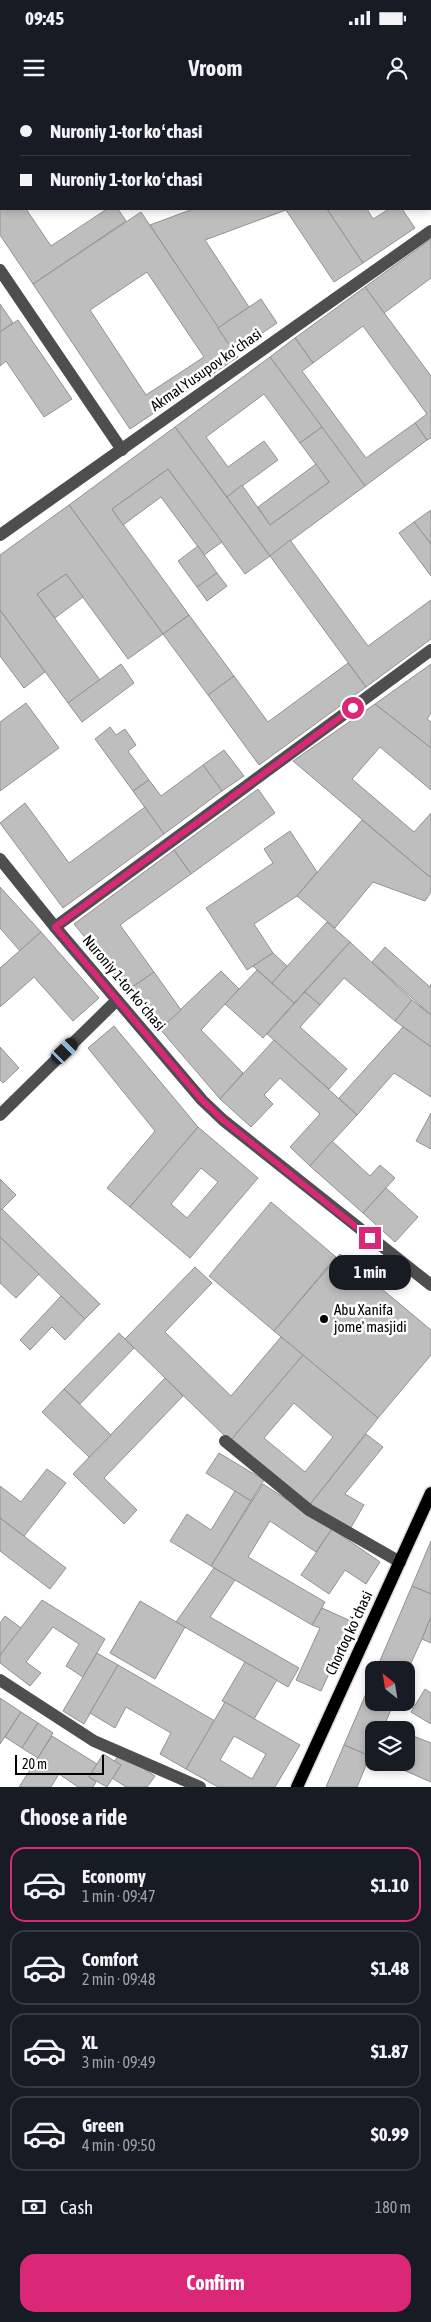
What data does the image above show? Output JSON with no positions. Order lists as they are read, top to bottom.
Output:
{
  "streets": {
    "main road": ["Chortoq koʻchasi"],
    "street": ["Akmal Yusupov koʻchasi", "Nuroniy 1-tor koʻchasi"]
  },
  "places": ["Abu Xanifa jome' masjidi"],
  "scale_bar": "20 m",
  "north": "top left",
  "page": {
    "status": "09:45",
    "header": "Vroom",
    "banner": ["Nuroniy 1-tor koʻchasi", "Nuroniy 1-tor koʻchasi"],
    "bubble": "1 min",
    "scale": "20 m",
    "heading": "Choose a ride",
    "list": [
      {
        "name": "Economy",
        "note": "1 min · 09:47",
        "value": "$1.10"
      },
      {
        "name": "Comfort",
        "note": "2 min · 09:48",
        "value": "$1.48"
      },
      {
        "name": "XL",
        "note": "3 min · 09:49",
        "value": "$1.87"
      },
      {
        "name": "Green",
        "note": "4 min · 09:50",
        "value": "$0.99"
      }
    ],
    "pay": ["Cash", "180 m"],
    "buttons": "Confirm"
  }
}
